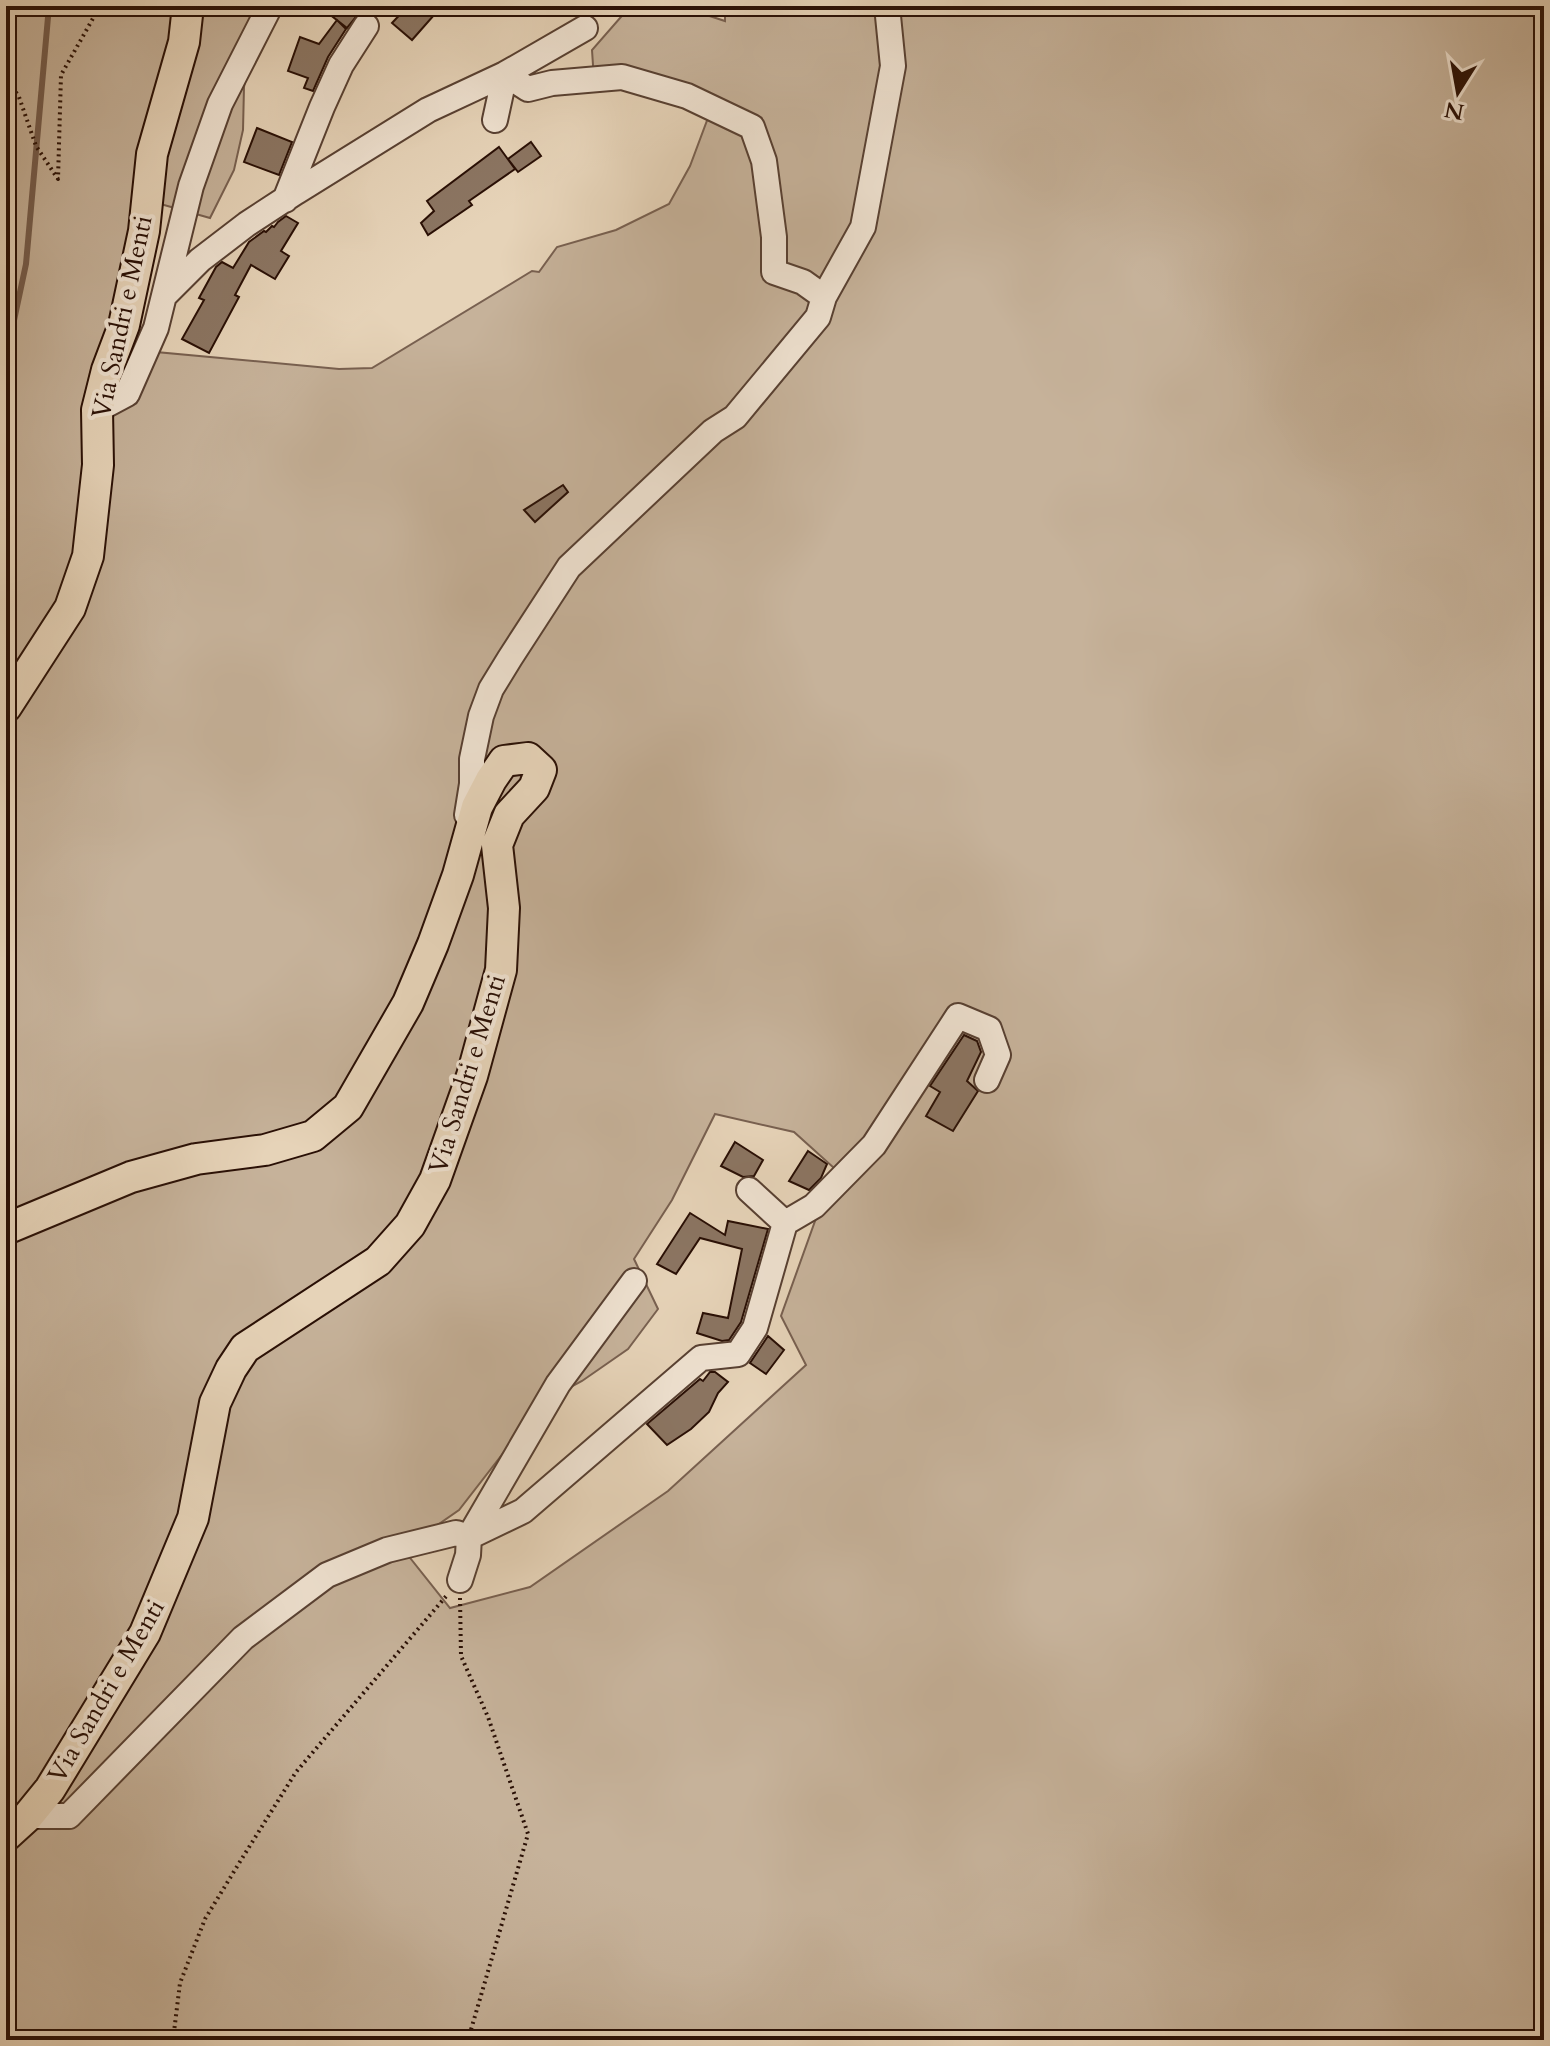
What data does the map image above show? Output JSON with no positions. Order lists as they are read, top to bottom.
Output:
{
  "streets": {
    "main road": ["Via Sandri e Menti"]
  },
  "north": "bottom"
}
